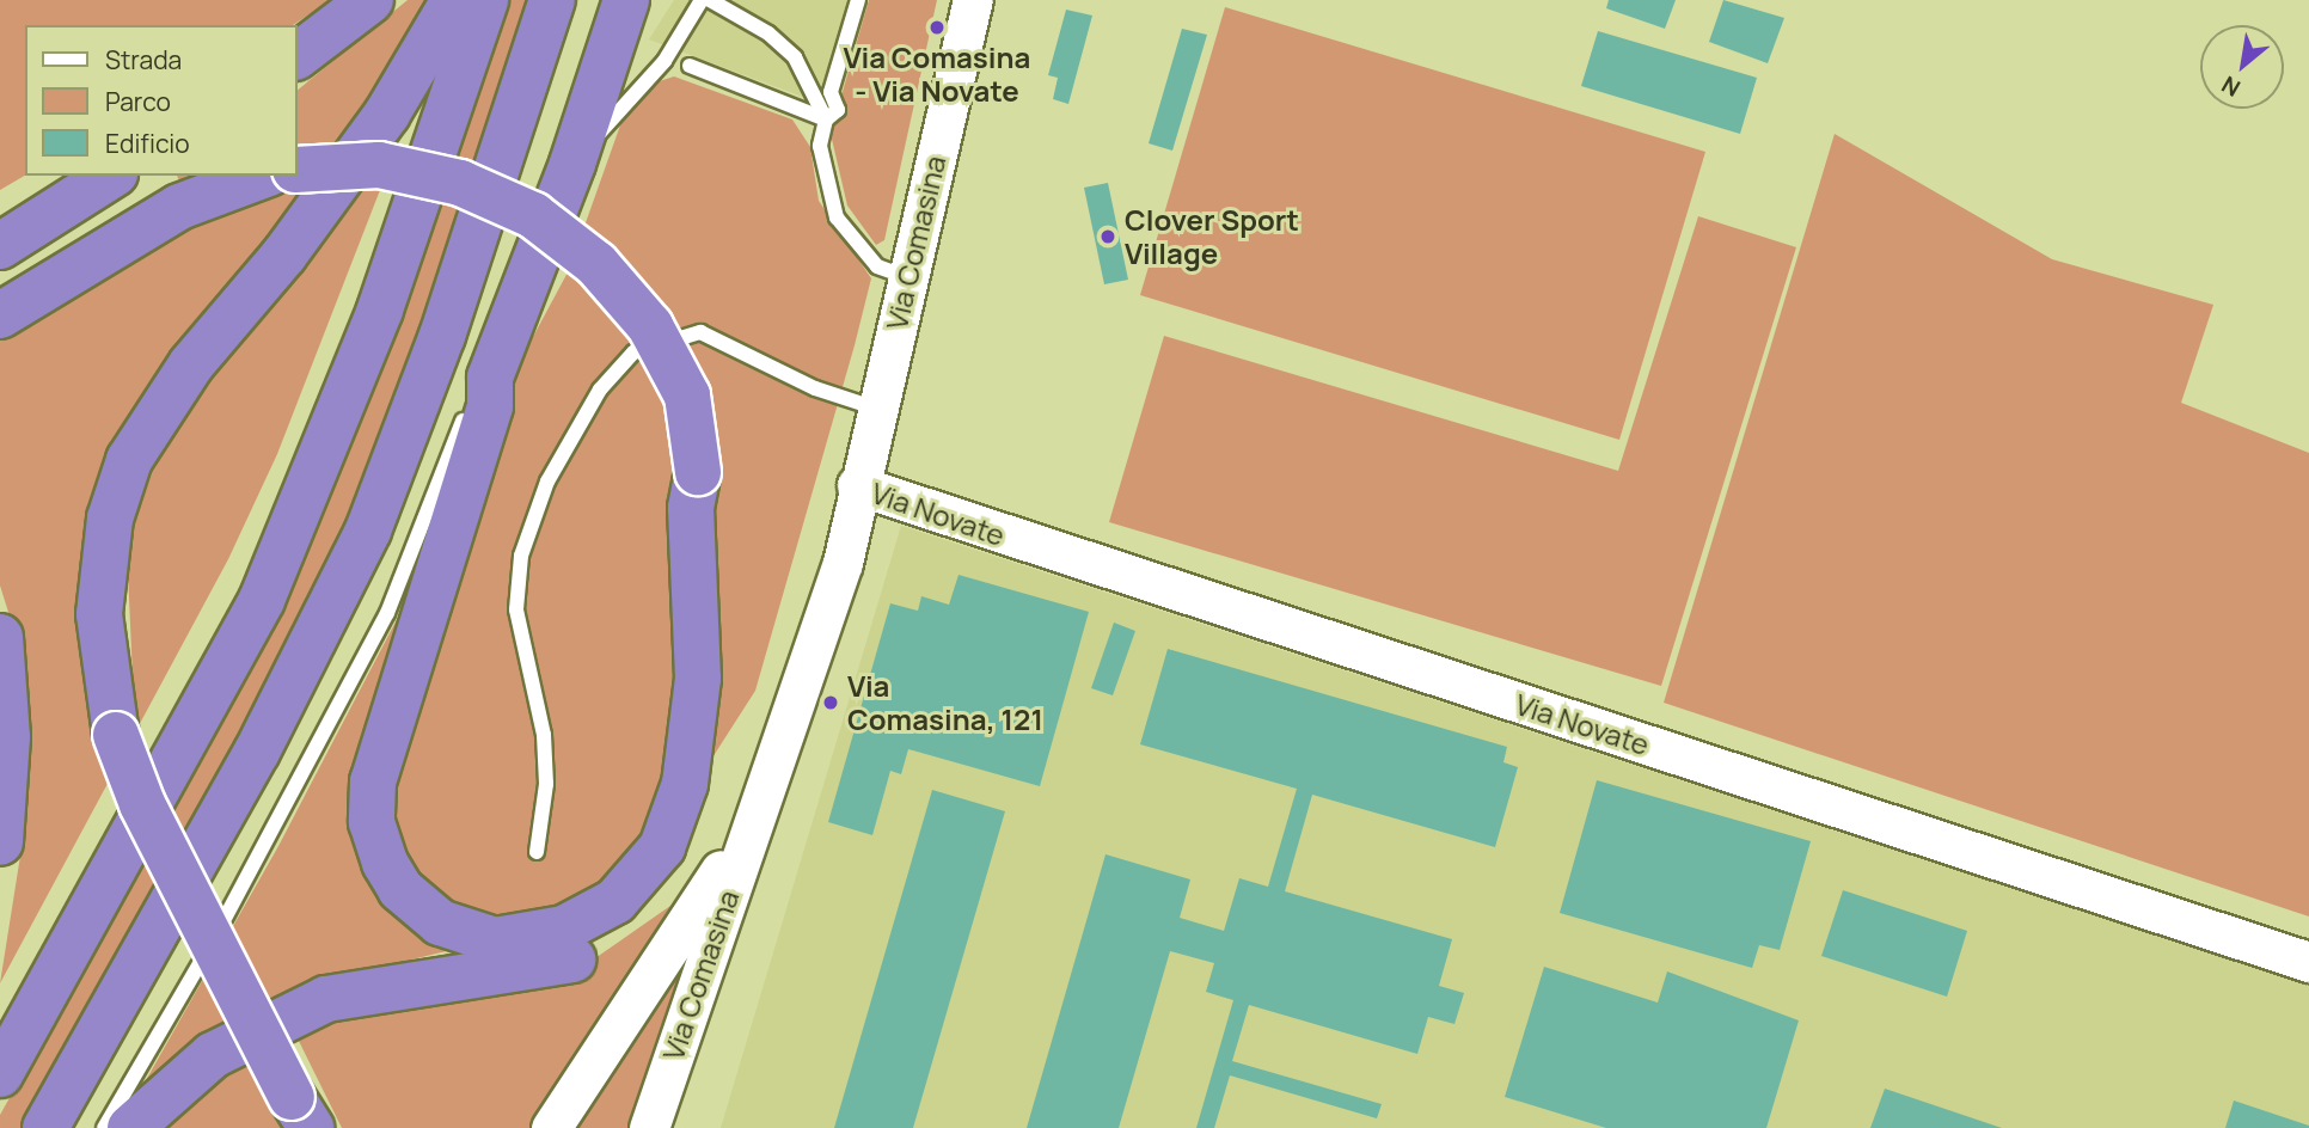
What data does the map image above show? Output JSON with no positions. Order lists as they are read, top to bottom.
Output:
{
  "streets": {
    "street": ["Via Comasina", "Via Novate"]
  },
  "crossings": [
    ["Via Comasina", "Via Novate"]
  ],
  "places": ["Via Comasina - Via Novate", "Clover Sport Village", "Via Comasina, 121"],
  "legend": ["Strada", "Parco", "Edificio"],
  "north": "bottom left"
}
